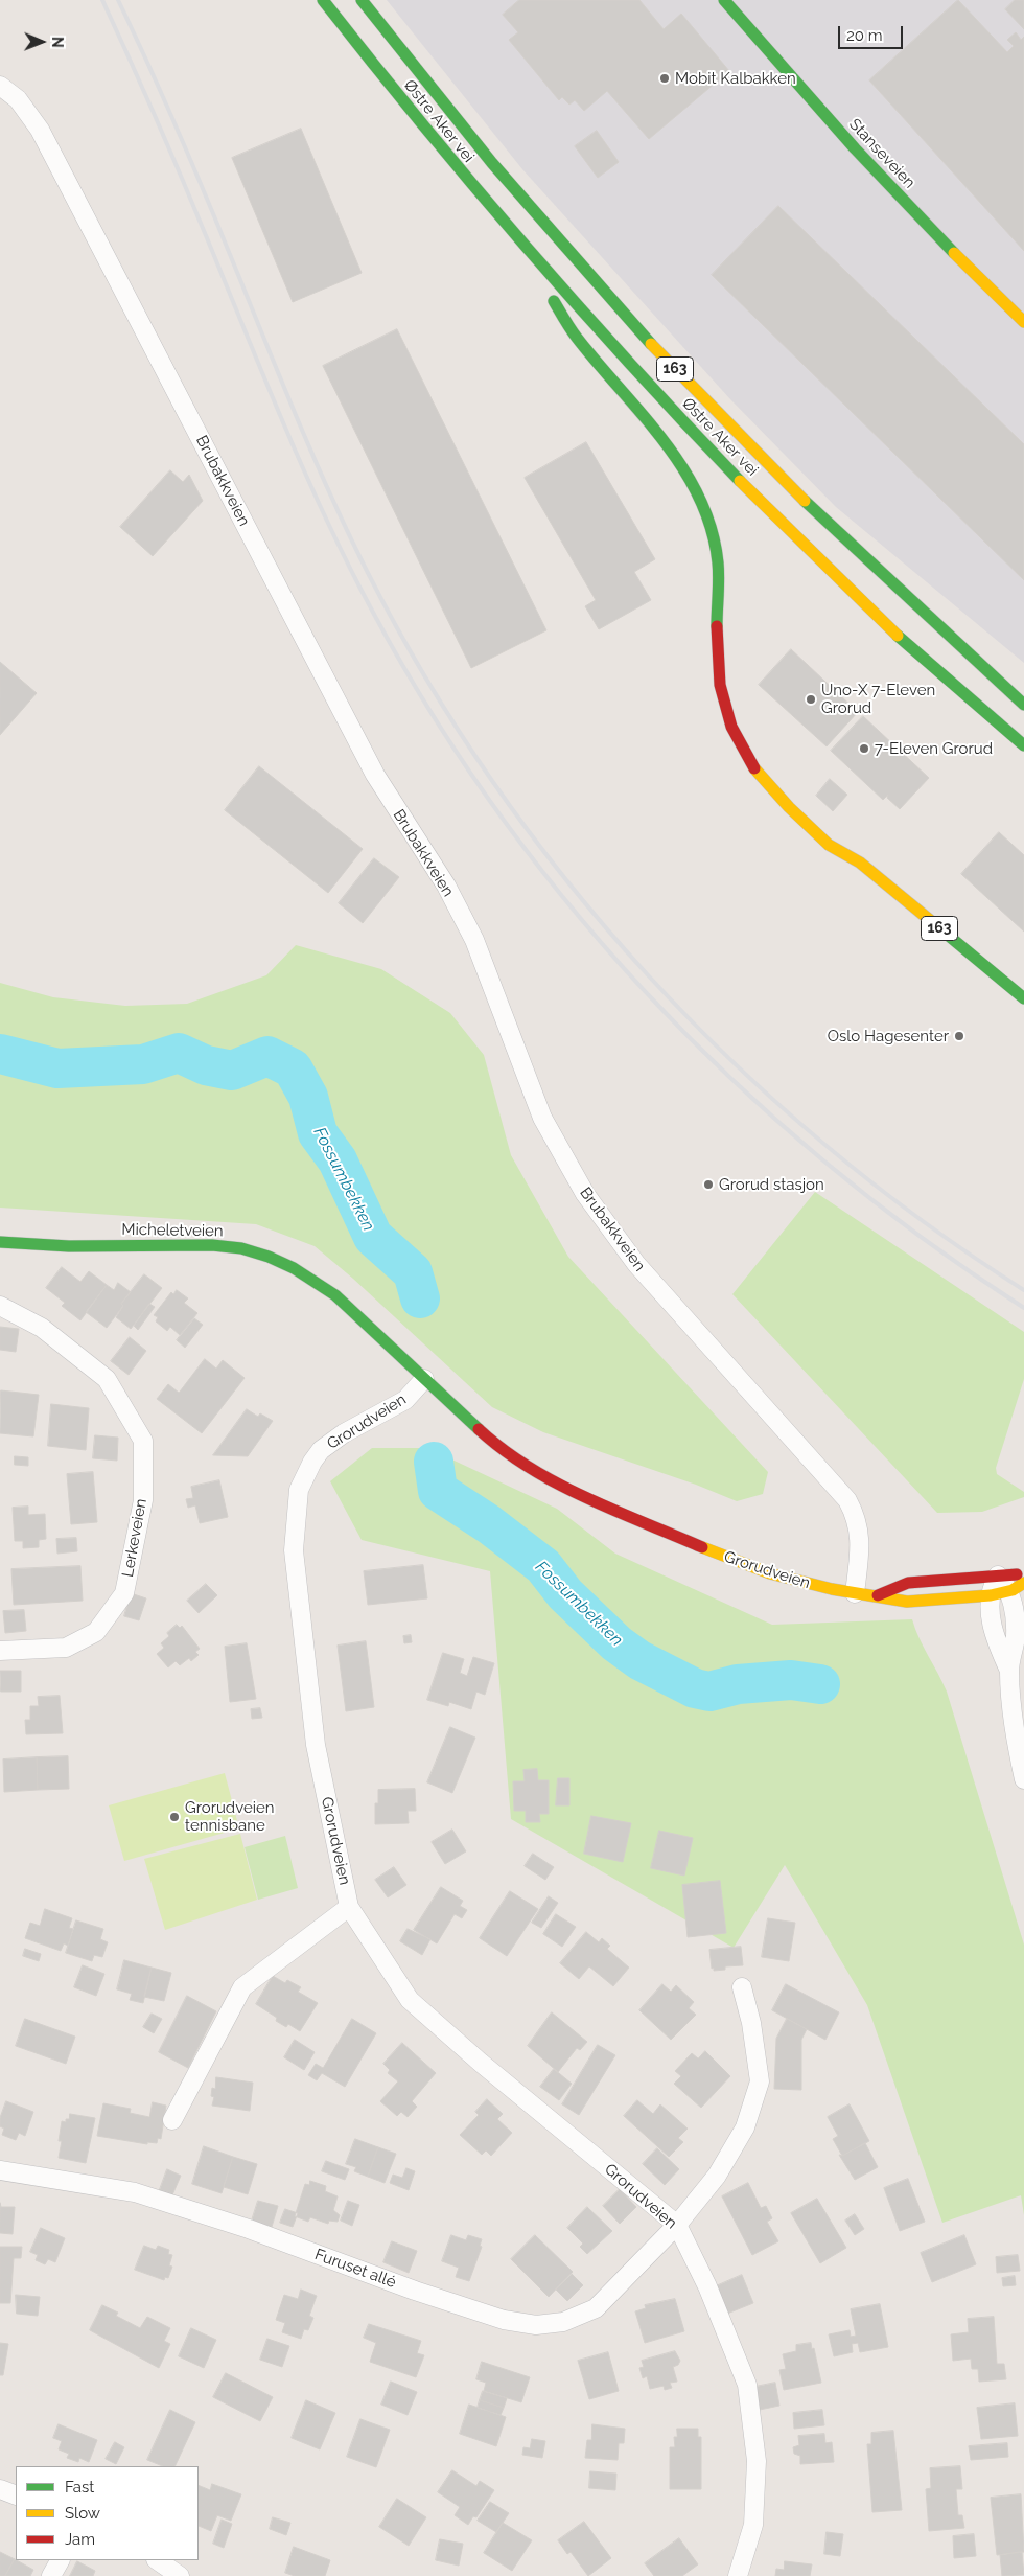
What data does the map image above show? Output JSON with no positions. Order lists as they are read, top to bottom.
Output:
{
  "streets": {
    "main road": [
      "Østre Aker vei",
      "Stanseveien",
      "163",
      "Micheletveien",
      "Grorudveien"
    ],
    "street": ["Brubakkveien", "Lerkeveien", "Furuset allé"]
  },
  "crossings": [
    ["Østre Aker vei", "163"],
    ["Brubakkveien", "Grorudveien"],
    ["Micheletveien", "Grorudveien"],
    ["Grorudveien", "Furuset allé"]
  ],
  "water": ["Fossumbekken"],
  "places": [
    "Mobit Kalbakken",
    "Uno-X 7-Eleven Grorud",
    "7-Eleven Grorud",
    "Oslo Hagesenter",
    "Grorud stasjon",
    "Grorudveien tennisbane"
  ],
  "legend": ["Fast", "Slow", "Jam"],
  "scale_bar": "20 m",
  "north": "right"
}
